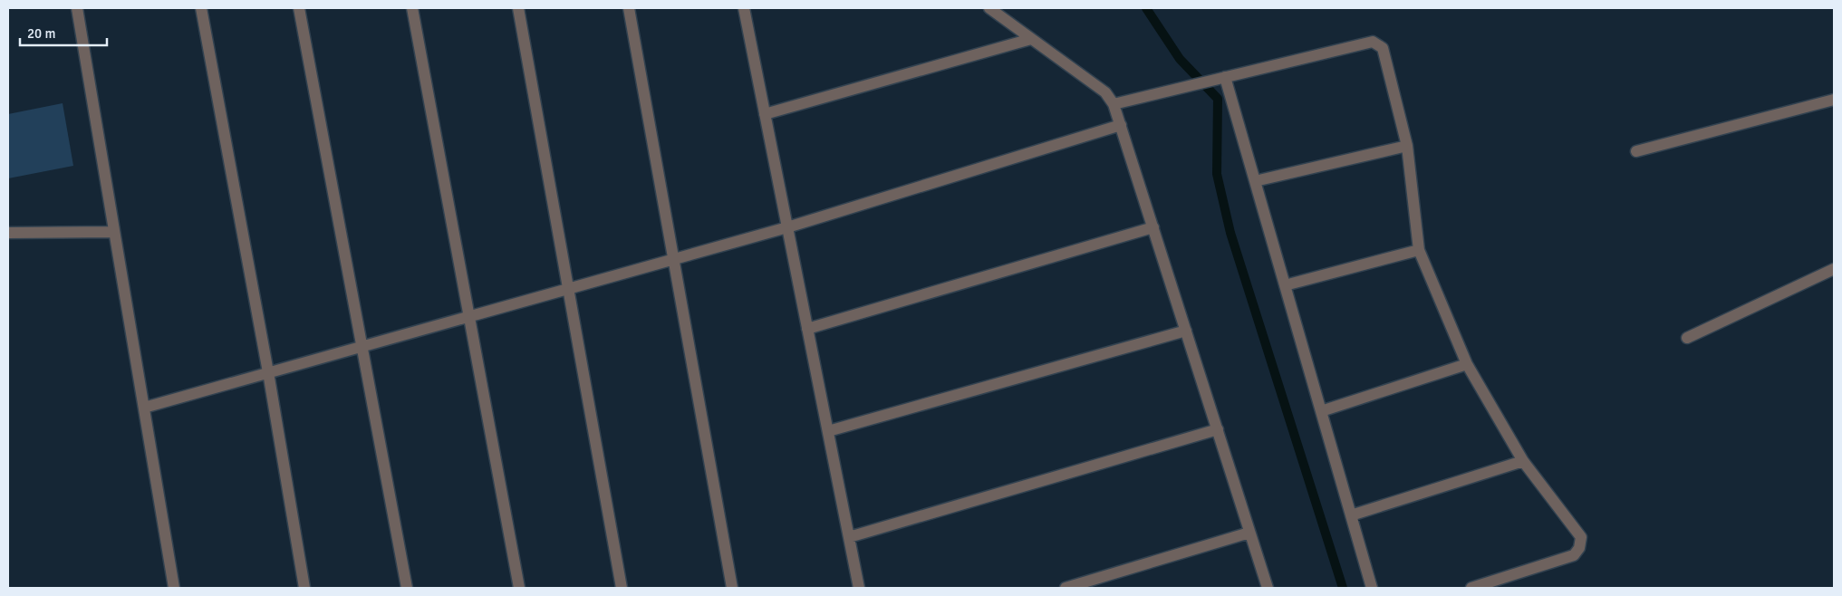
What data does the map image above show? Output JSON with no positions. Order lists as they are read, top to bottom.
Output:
{
  "scale_bar": "20 m"
}
